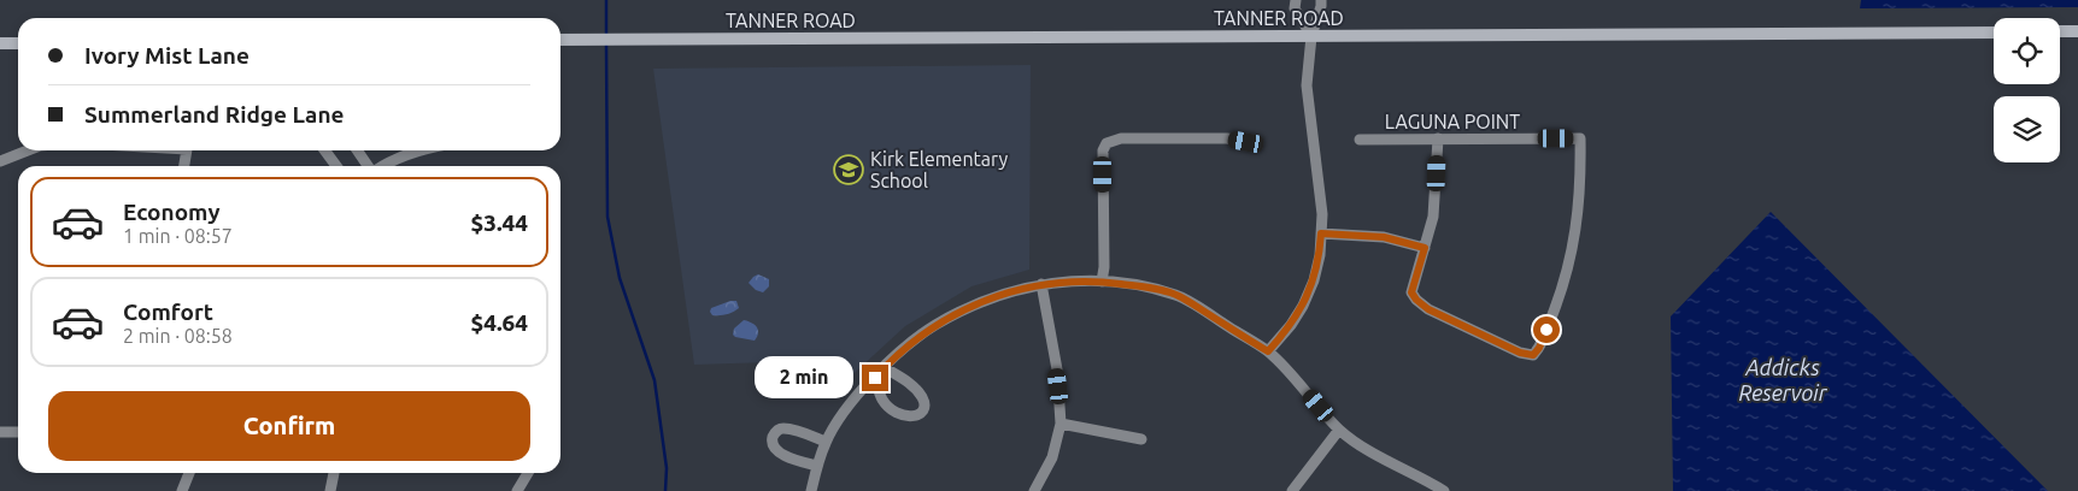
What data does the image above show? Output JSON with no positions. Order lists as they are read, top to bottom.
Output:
{
  "streets": {
    "main road": ["TANNER ROAD"],
    "street": ["LAGUNA POINT"]
  },
  "water": ["Addicks Reservoir"],
  "places": {
    "school or university": ["Kirk Elementary School"]
  },
  "page": {
    "banner": ["Ivory Mist Lane", "Summerland Ridge Lane"],
    "list": [
      {
        "name": "Economy",
        "note": "1 min · 08:57",
        "value": "$3.44"
      },
      {
        "name": "Comfort",
        "note": "2 min · 08:58",
        "value": "$4.64"
      }
    ],
    "bubble": "2 min",
    "buttons": "Confirm"
  }
}
